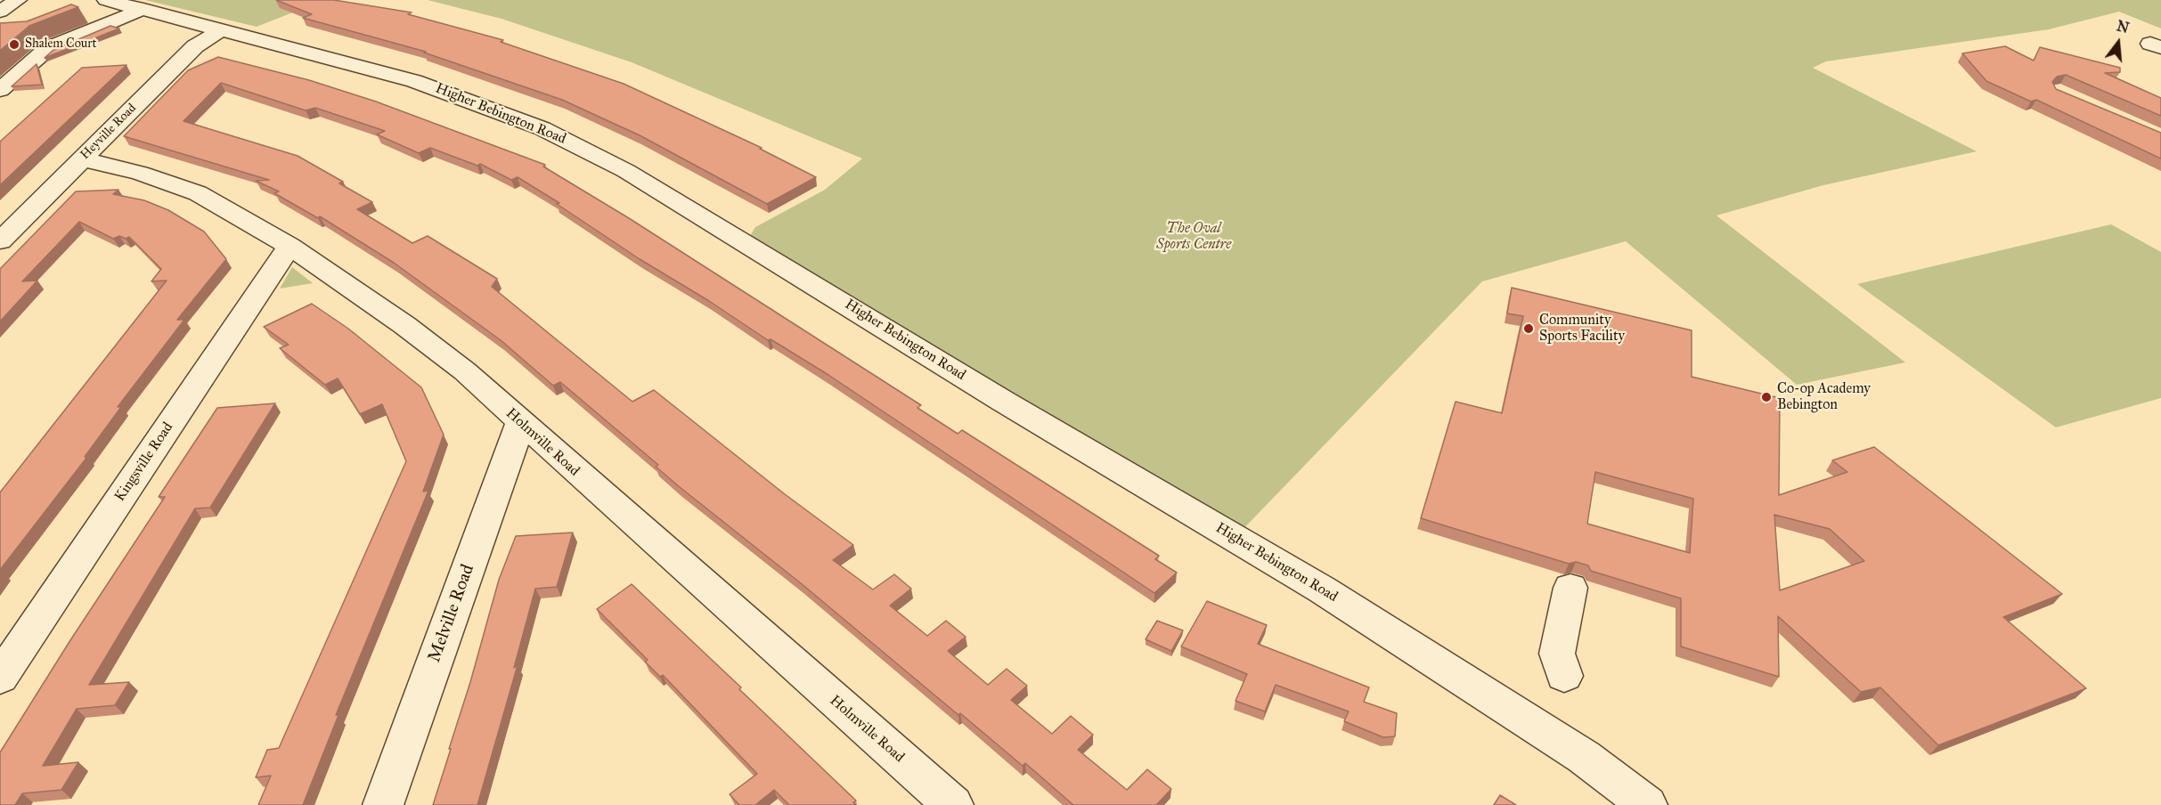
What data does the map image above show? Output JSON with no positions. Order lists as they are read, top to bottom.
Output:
{
  "streets": {
    "street": [
      "Higher Bebington Road",
      "Heyville Road",
      "Holmville Road",
      "Kingsville Road",
      "Melville Road"
    ]
  },
  "crossings": [
    ["Higher Bebington Road", "Heyville Road"],
    ["Heyville Road", "Holmville Road"],
    ["Holmville Road", "Kingsville Road"],
    ["Holmville Road", "Melville Road"]
  ],
  "parks": ["The Oval Sports Centre"],
  "places": ["Shalem Court", "Community Sports Facility", "Co-op Academy Bebington"],
  "north": "top"
}
